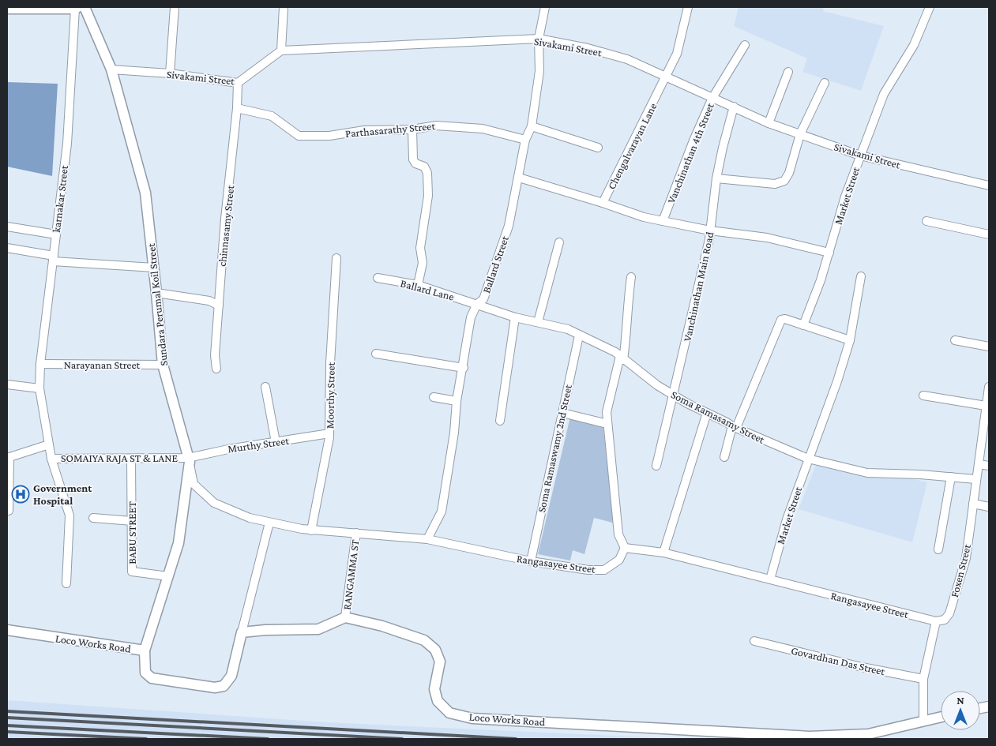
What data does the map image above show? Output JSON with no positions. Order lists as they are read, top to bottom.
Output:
{
  "streets": {
    "street": [
      "Sivakami Street",
      "Parthasarathy Street",
      "Chengalvarayan Lane",
      "Vanchinathan 4th Street",
      "Market Street",
      "karnakar Street",
      "chinnasamy Street",
      "Ballard Street",
      "Vanchinathan Main Road",
      "Ballard Lane",
      "Sundara Perumal Koil Street",
      "Narayanan Street",
      "Moorthy Street",
      "Soma Ramasamy Street",
      "Murthy Street",
      "Soma Ramaswamy 2nd Street",
      "SOMAIYA RAJA ST & LANE",
      "BABU STREET",
      "Rangasayee Street",
      "Foxen Street",
      "RANGAMMA ST",
      "Loco Works Road",
      "Govardhan Das Street"
    ]
  },
  "crossings": [
    ["Sivakami Street", "Chengalvarayan Lane"],
    ["Sivakami Street", "Vanchinathan 4th Street"],
    ["Sivakami Street", "Market Street"],
    ["Sivakami Street", "chinnasamy Street"],
    ["Sivakami Street", "Ballard Street"],
    ["Sivakami Street", "Vanchinathan Main Road"],
    ["Sivakami Street", "Sundara Perumal Koil Street"],
    ["Parthasarathy Street", "chinnasamy Street"],
    ["Parthasarathy Street", "Ballard Street"],
    ["Chengalvarayan Lane", "Ballard Street"],
    ["Market Street", "Soma Ramasamy Street"],
    ["Market Street", "Rangasayee Street"],
    ["karnakar Street", "Sundara Perumal Koil Street"],
    ["karnakar Street", "Narayanan Street"],
    ["karnakar Street", "SOMAIYA RAJA ST & LANE"],
    ["Ballard Street", "Ballard Lane"],
    ["Ballard Street", "Soma Ramasamy Street"],
    ["Ballard Street", "Rangasayee Street"],
    ["Vanchinathan Main Road", "Soma Ramasamy Street"],
    ["Ballard Lane", "Soma Ramasamy Street"],
    ["Sundara Perumal Koil Street", "Narayanan Street"],
    ["Sundara Perumal Koil Street", "Murthy Street"],
    ["Sundara Perumal Koil Street", "SOMAIYA RAJA ST & LANE"],
    ["Sundara Perumal Koil Street", "BABU STREET"],
    ["Sundara Perumal Koil Street", "Rangasayee Street"],
    ["Sundara Perumal Koil Street", "Loco Works Road"],
    ["Moorthy Street", "Murthy Street"],
    ["Moorthy Street", "Rangasayee Street"],
    ["Soma Ramasamy Street", "Soma Ramaswamy 2nd Street"],
    ["Soma Ramasamy Street", "Foxen Street"],
    ["Murthy Street", "SOMAIYA RAJA ST & LANE"],
    ["Murthy Street", "Rangasayee Street"],
    ["Soma Ramaswamy 2nd Street", "Rangasayee Street"],
    ["SOMAIYA RAJA ST & LANE", "BABU STREET"],
    ["SOMAIYA RAJA ST & LANE", "Rangasayee Street"],
    ["Rangasayee Street", "Foxen Street"],
    ["Rangasayee Street", "RANGAMMA ST"],
    ["RANGAMMA ST", "Loco Works Road"]
  ],
  "places": {
    "hospital": ["Government Hospital"]
  },
  "north": "top"
}
